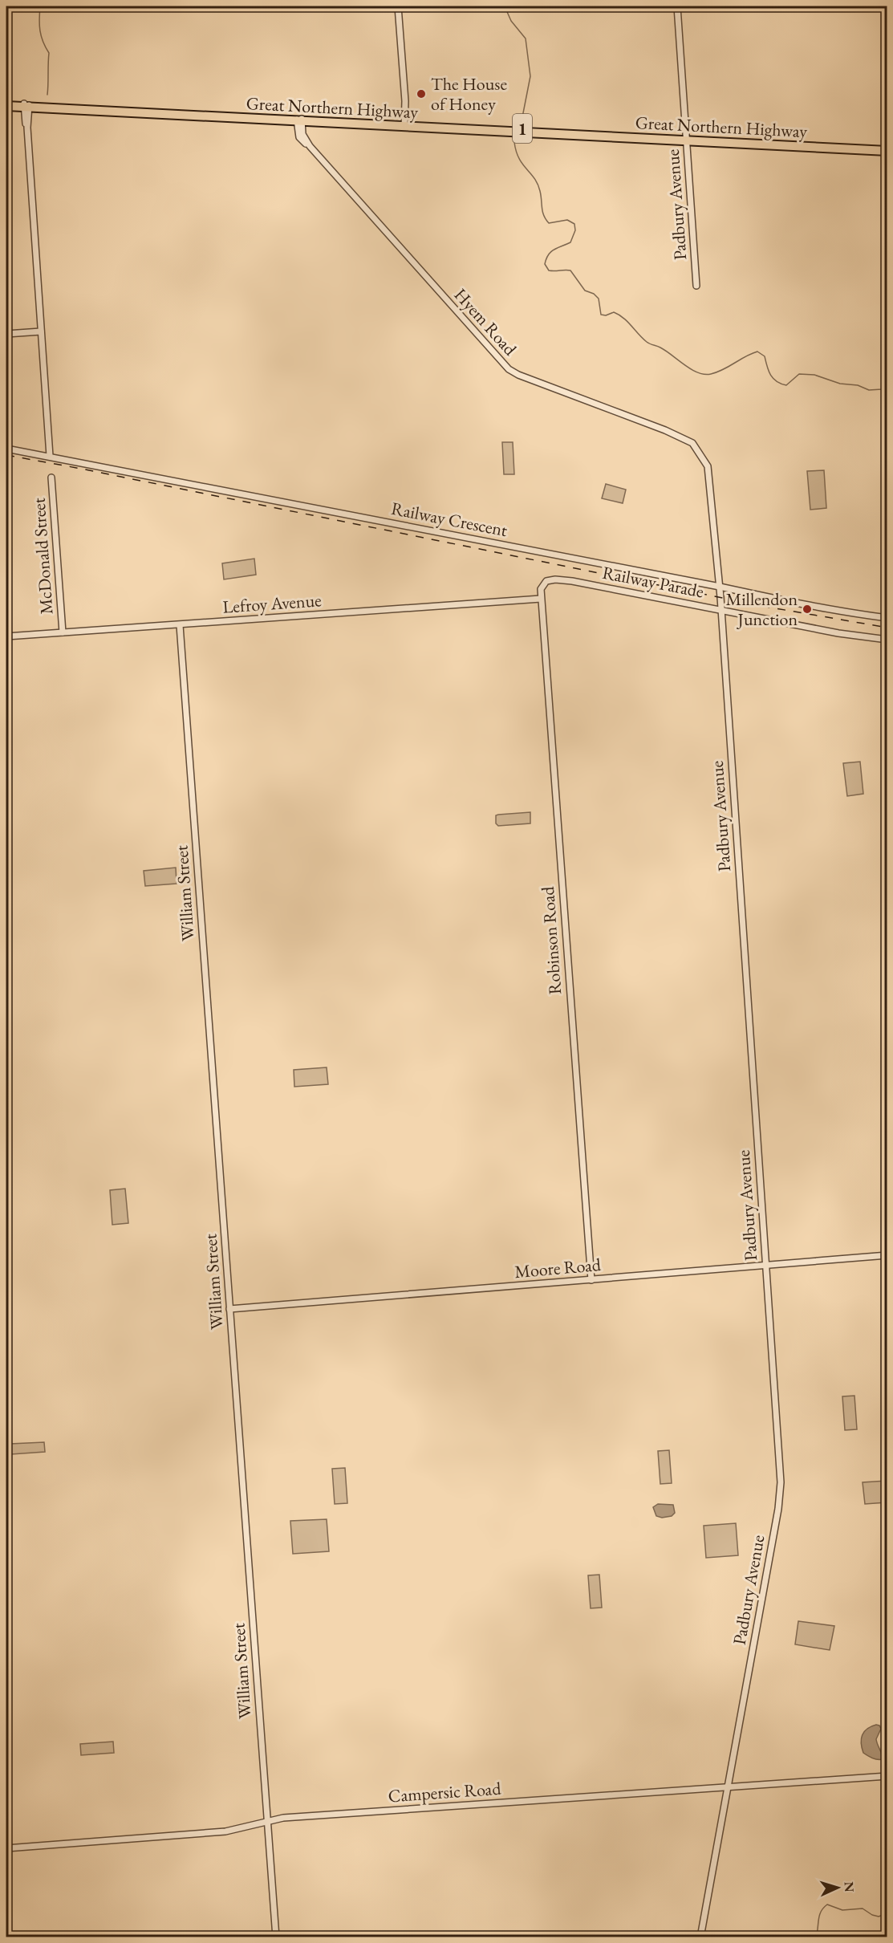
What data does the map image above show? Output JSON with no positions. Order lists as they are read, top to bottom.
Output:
{
  "streets": {
    "highway": ["Great Northern Highway", "1"],
    "street": [
      "Padbury Avenue",
      "Hyem Road",
      "Railway Crescent",
      "McDonald Street",
      "Railway Parade",
      "Lefroy Avenue",
      "William Street",
      "Robinson Road",
      "Moore Road",
      "Campersic Road"
    ]
  },
  "crossings": [
    ["Great Northern Highway", "Padbury Avenue"],
    ["Great Northern Highway", "Hyem Road"],
    ["Padbury Avenue", "Hyem Road"],
    ["Padbury Avenue", "Railway Crescent"],
    ["Padbury Avenue", "Railway Parade"],
    ["Padbury Avenue", "Moore Road"],
    ["Padbury Avenue", "Campersic Road"],
    ["McDonald Street", "Lefroy Avenue"],
    ["Railway Parade", "Lefroy Avenue"],
    ["Railway Parade", "Robinson Road"],
    ["Lefroy Avenue", "William Street"],
    ["Lefroy Avenue", "Robinson Road"],
    ["William Street", "Moore Road"],
    ["William Street", "Campersic Road"],
    ["Robinson Road", "Moore Road"]
  ],
  "places": ["The House of Honey", "Millendon Junction"],
  "north": "right"
}
